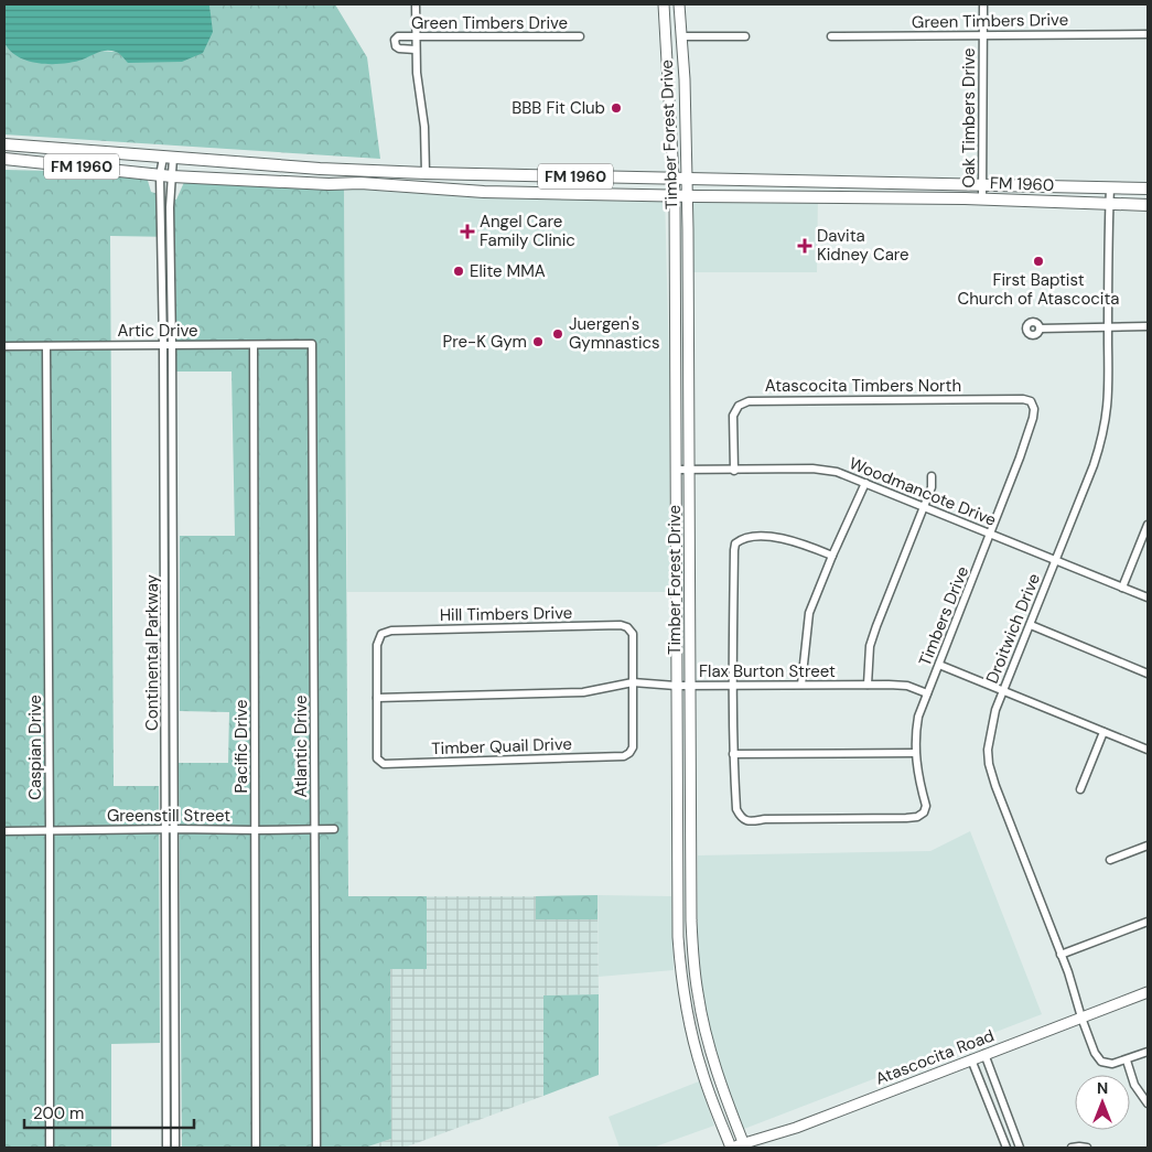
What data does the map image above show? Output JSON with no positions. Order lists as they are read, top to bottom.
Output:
{
  "streets": {
    "main road": ["Timber Forest Drive", "FM 1960", "Atascocita Road"],
    "street": [
      "Green Timbers Drive",
      "Oak Timbers Drive",
      "Artic Drive",
      "Atascocita Timbers North",
      "Woodmancote Drive",
      "Hill Timbers Drive",
      "Timbers Drive",
      "Droitwich Drive",
      "Continental Parkway",
      "Flax Burton Street",
      "Pacific Drive",
      "Atlantic Drive",
      "Timber Quail Drive",
      "Caspian Drive",
      "Greenstill Street"
    ]
  },
  "crossings": [
    ["Green Timbers Drive", "Oak Timbers Drive"],
    ["Oak Timbers Drive", "FM 1960"],
    ["Timber Forest Drive", "FM 1960"],
    ["Timber Forest Drive", "Woodmancote Drive"],
    ["Timber Forest Drive", "Flax Burton Street"],
    ["Timber Forest Drive", "Atascocita Road"],
    ["FM 1960", "Droitwich Drive"],
    ["FM 1960", "Continental Parkway"],
    ["Artic Drive", "Continental Parkway"],
    ["Artic Drive", "Pacific Drive"],
    ["Artic Drive", "Atlantic Drive"],
    ["Artic Drive", "Caspian Drive"],
    ["Atascocita Timbers North", "Woodmancote Drive"],
    ["Atascocita Timbers North", "Timbers Drive"],
    ["Woodmancote Drive", "Timbers Drive"],
    ["Woodmancote Drive", "Droitwich Drive"],
    ["Hill Timbers Drive", "Flax Burton Street"],
    ["Hill Timbers Drive", "Timber Quail Drive"],
    ["Timbers Drive", "Flax Burton Street"],
    ["Droitwich Drive", "Atascocita Road"],
    ["Continental Parkway", "Greenstill Street"],
    ["Flax Burton Street", "Timber Quail Drive"],
    ["Pacific Drive", "Greenstill Street"],
    ["Atlantic Drive", "Greenstill Street"],
    ["Caspian Drive", "Greenstill Street"]
  ],
  "places": {
    "other": [
      "BBB Fit Club",
      "First Baptist Church of Atascocita",
      "Elite MMA",
      "Juergen's Gymnastics",
      "Pre-K Gym"
    ],
    "health": ["Angel Care Family Clinic", "Davita Kidney Care"]
  },
  "scale_bar": "200 m",
  "north": "top"
}
